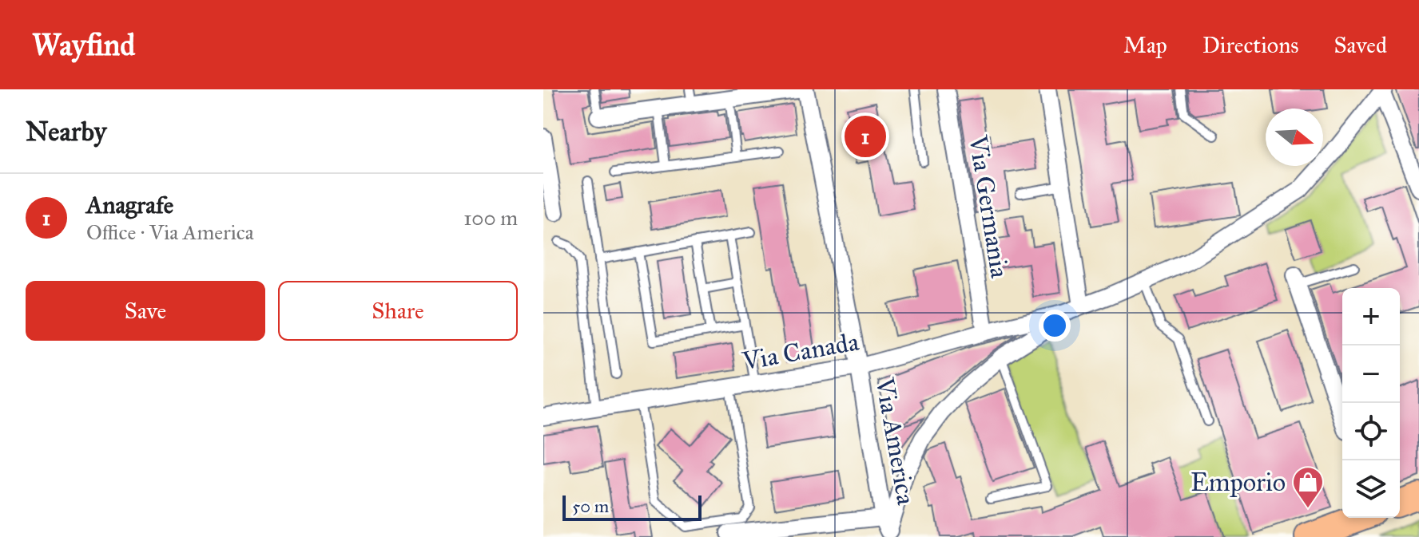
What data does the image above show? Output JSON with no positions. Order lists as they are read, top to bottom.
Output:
{
  "streets": {
    "street": ["Via Germania", "Via Canada", "Via America"]
  },
  "crossings": [
    ["Via Germania", "Via Canada"],
    ["Via Canada", "Via America"]
  ],
  "places": {
    "shop": ["Emporio"]
  },
  "scale_bar": "50 m",
  "north": "right",
  "page": {
    "header": "Wayfind",
    "nav": ["Map", "Directions", "Saved"],
    "heading": "Nearby",
    "pins": "1",
    "list": [
      {
        "mark": "1",
        "name": "Anagrafe",
        "note": "Office · Via America",
        "value": "100 m"
      }
    ],
    "buttons": ["Save", "Share"],
    "map_buttons": ["+", "−"],
    "scale": "50 m"
  }
}
